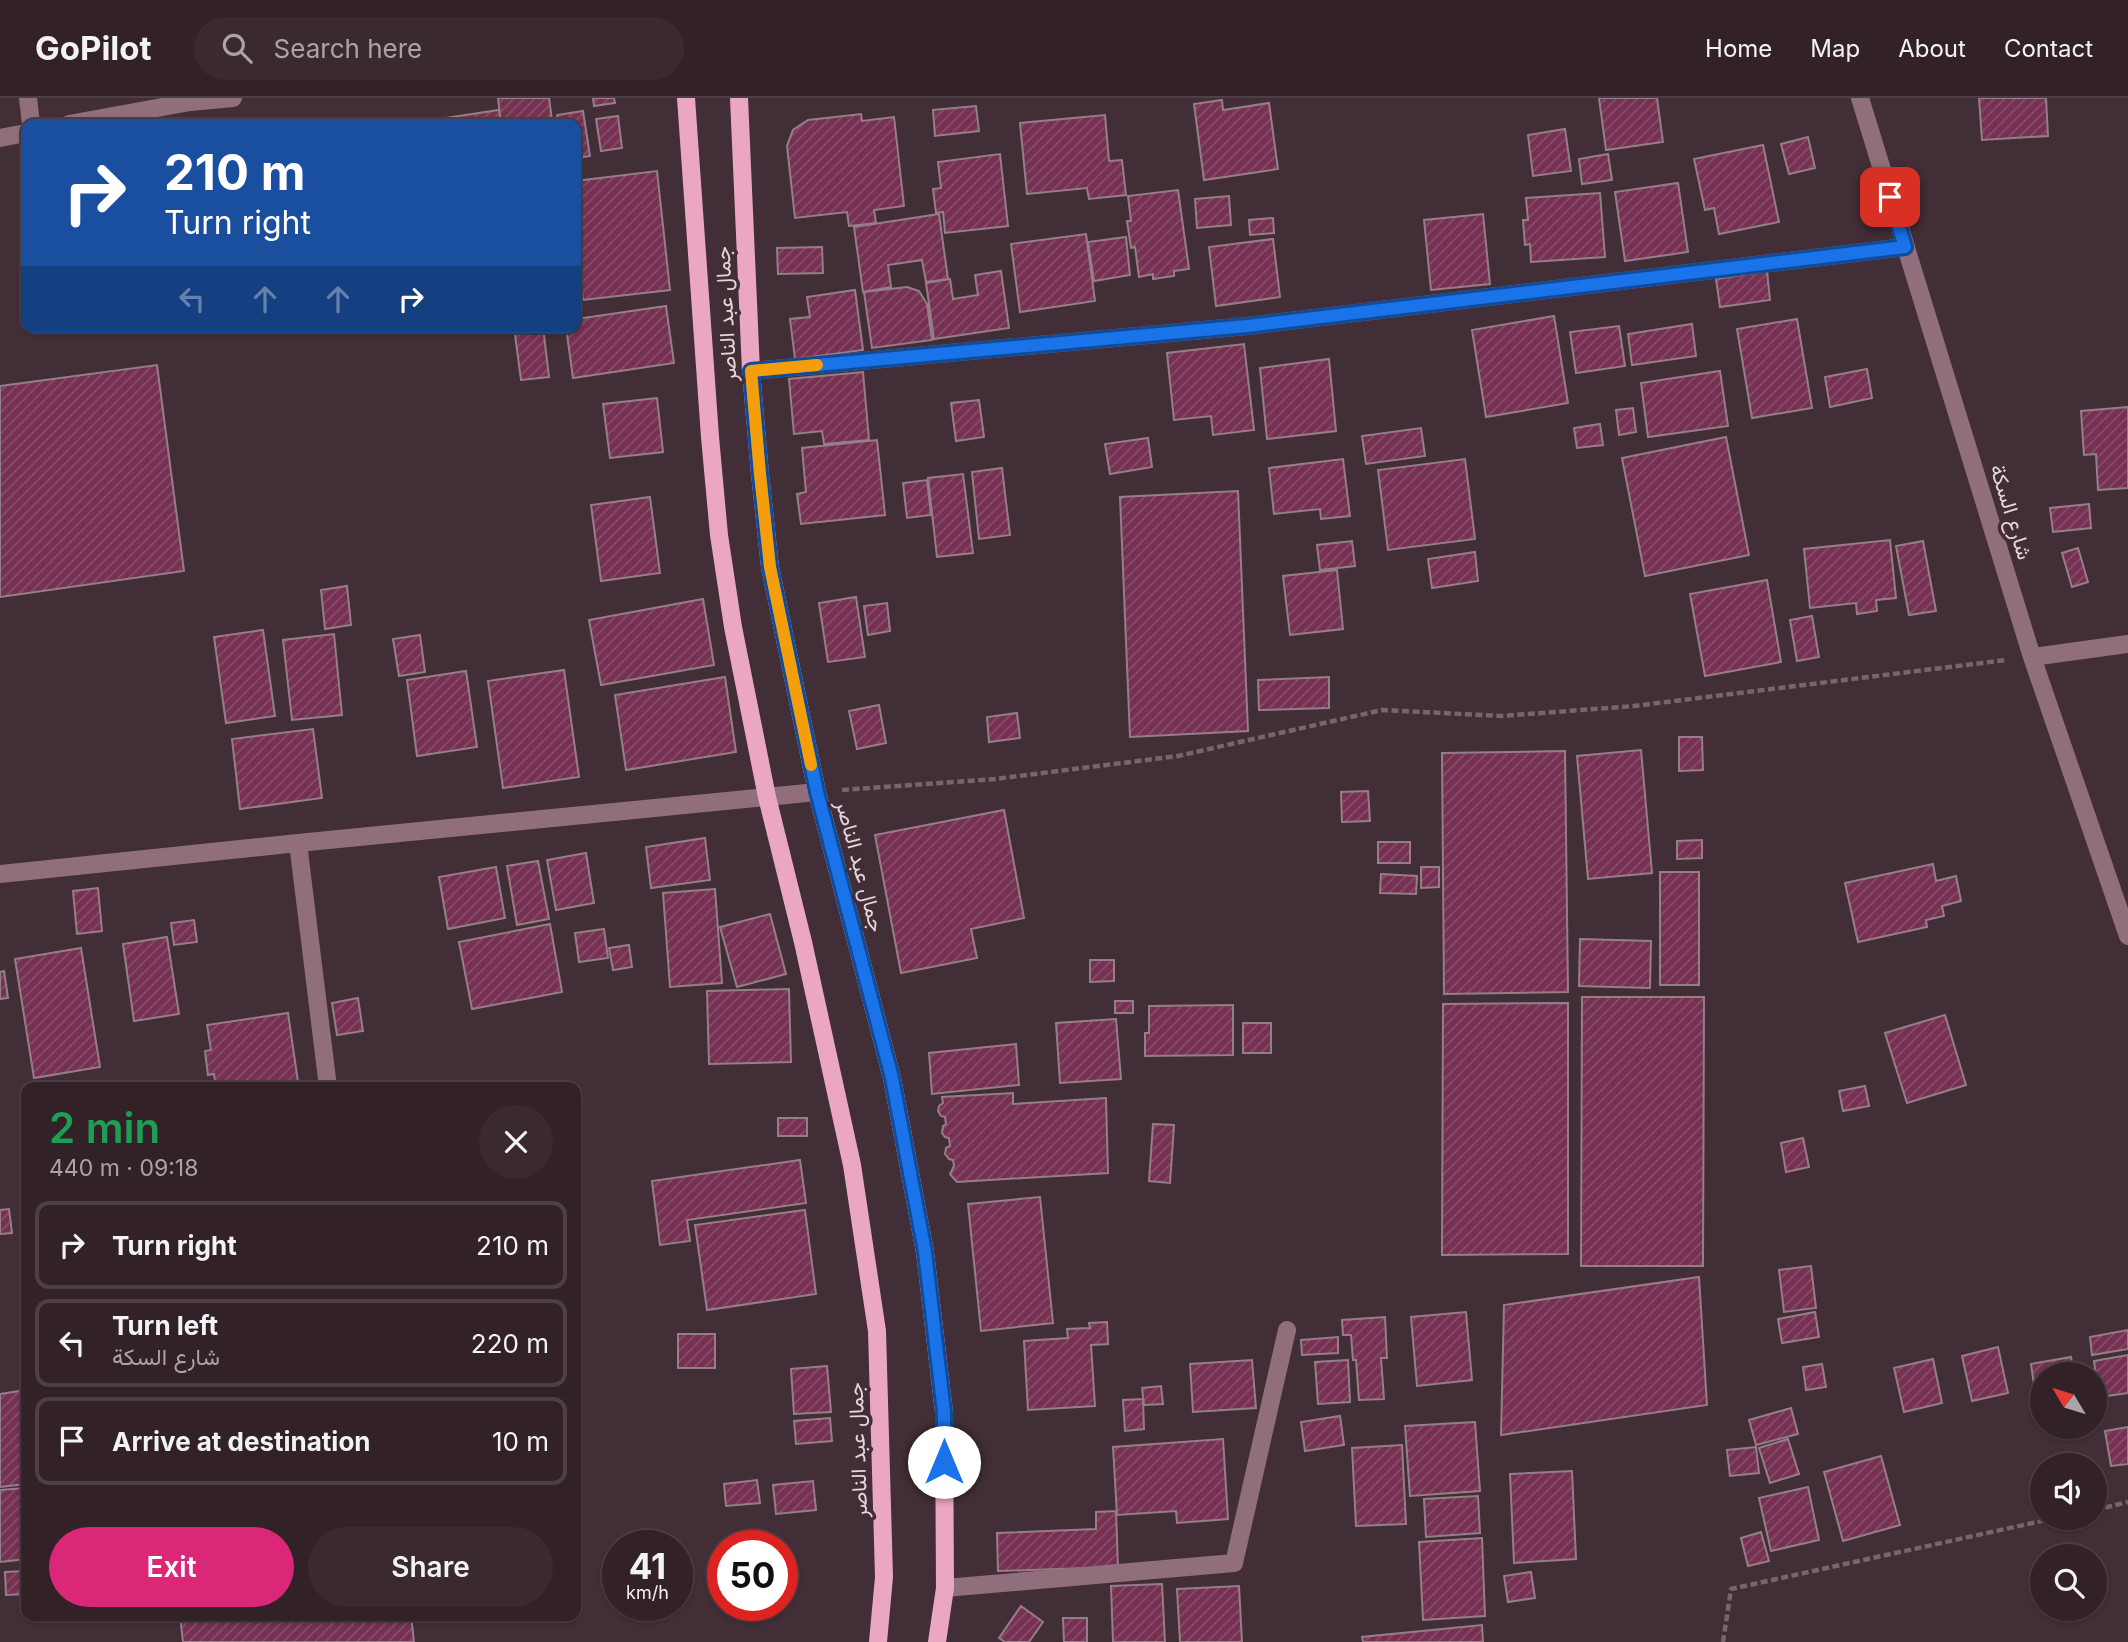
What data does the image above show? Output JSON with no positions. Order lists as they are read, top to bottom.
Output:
{
  "streets": {
    "main road": ["جمال عبد الناصر"],
    "street": ["شارع السكة"]
  },
  "north": "top left",
  "page": {
    "header": "GoPilot",
    "search": "Search here",
    "nav": [
      "Home",
      "Map",
      "About",
      "Contact"
    ],
    "turn": ["210 m", "Turn right"],
    "heading": ["2 min", "440 m · 09:18"],
    "list": [
      {
        "name": "Turn right",
        "value": "210 m"
      },
      {
        "name": "Turn left",
        "note": "شارع السكة",
        "value": "220 m"
      },
      {
        "name": "Arrive at destination",
        "value": "10 m"
      }
    ],
    "buttons": ["Exit", "Share"],
    "speed": "41 km/h",
    "limit": "50"
  }
}
